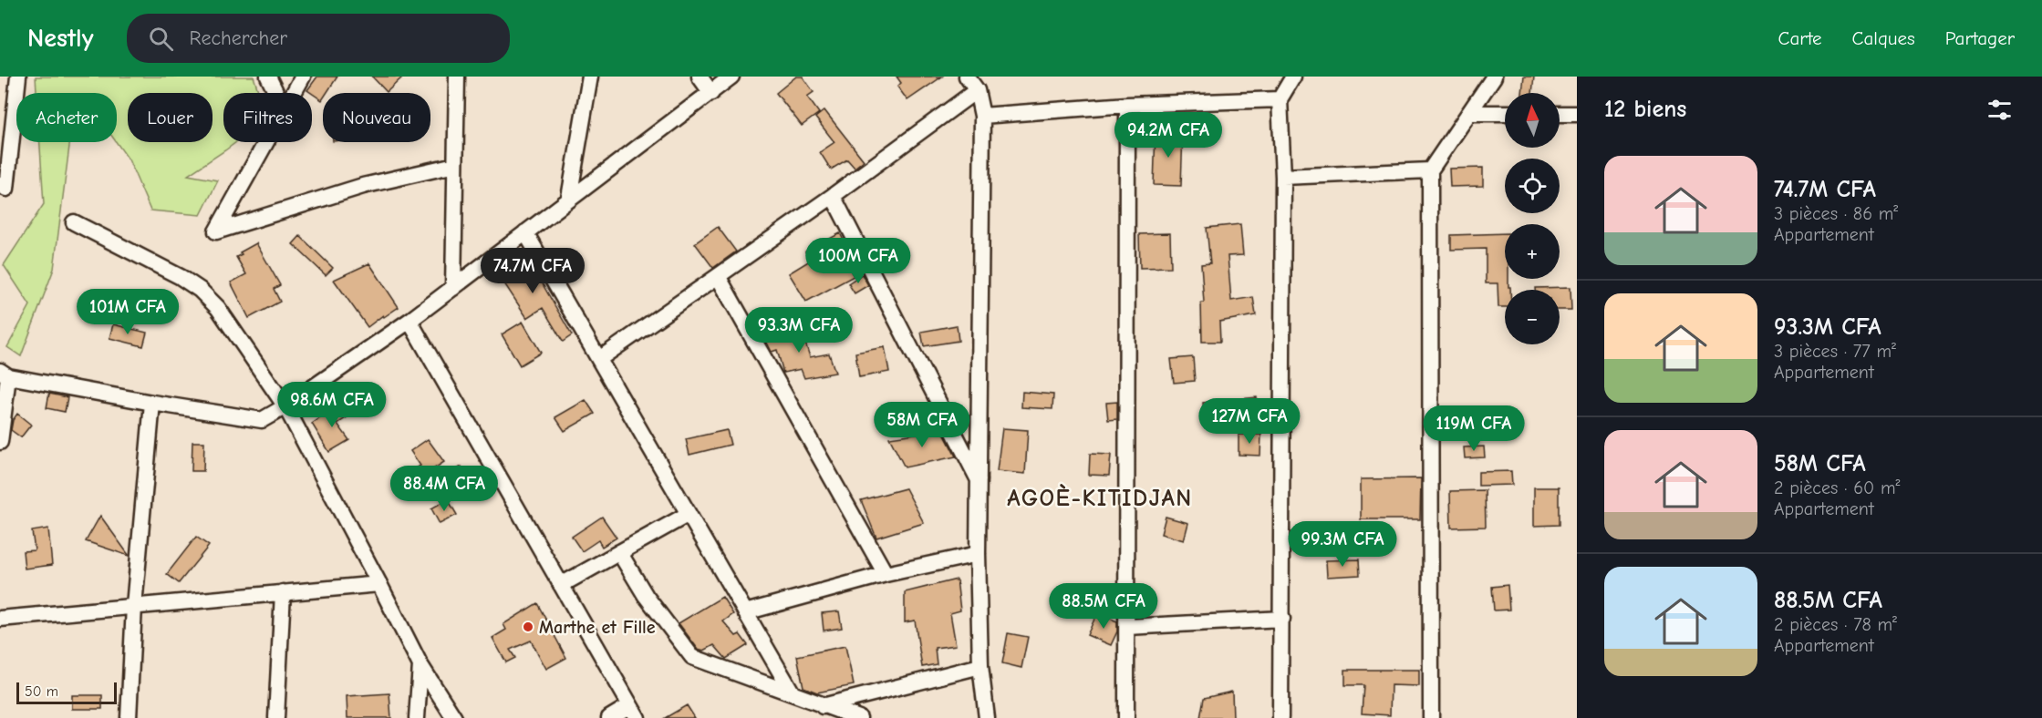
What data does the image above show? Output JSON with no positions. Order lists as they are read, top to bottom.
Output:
{
  "districts": ["AGOÈ-KITIDJAN"],
  "places": ["Marthe et Fille"],
  "scale_bar": "50 m",
  "north": "top",
  "page": {
    "header": "Nestly",
    "search": "Rechercher",
    "nav": ["Carte", "Calques", "Partager"],
    "heading": "12 biens",
    "map_buttons": ["+", "−"],
    "chip": [
      "Acheter",
      "Louer",
      "Filtres",
      "Nouveau"
    ],
    "price": [
      "94.2M CFA",
      "100M CFA",
      "74.7M CFA",
      "101M CFA",
      "93.3M CFA",
      "98.6M CFA",
      "127M CFA",
      "58M CFA",
      "119M CFA",
      "88.4M CFA",
      "99.3M CFA",
      "88.5M CFA"
    ],
    "list": [
      {
        "name": "74.7M CFA",
        "note": "3 pièces · 86 m² · Appartement"
      },
      {
        "name": "93.3M CFA",
        "note": "3 pièces · 77 m² · Appartement"
      },
      {
        "name": "58M CFA",
        "note": "2 pièces · 60 m² · Appartement"
      },
      {
        "name": "88.5M CFA",
        "note": "2 pièces · 78 m² · Appartement"
      }
    ],
    "scale": "50 m"
  }
}
